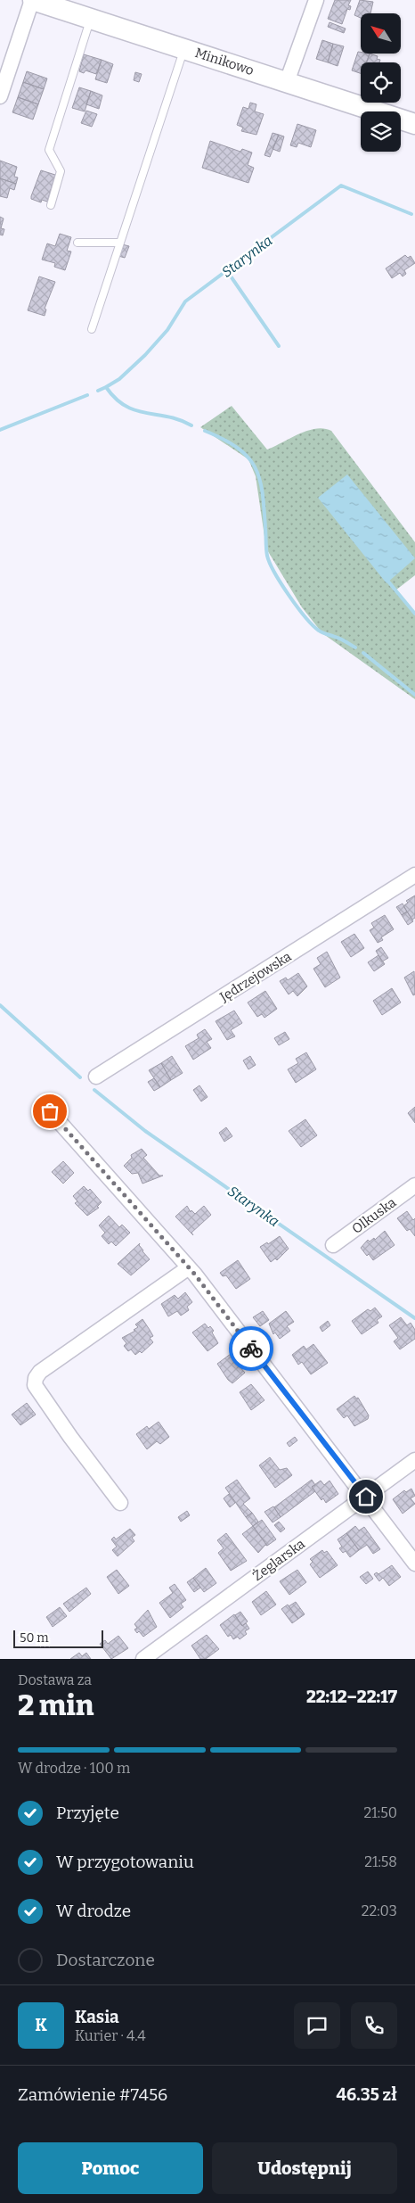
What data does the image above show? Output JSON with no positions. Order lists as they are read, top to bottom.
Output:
{
  "streets": {
    "street": [
      "Minikowo",
      "Jędrzejowska",
      "Olkuska",
      "Żeglarska"
    ]
  },
  "water": ["Starynka"],
  "scale_bar": "50 m",
  "north": "top left",
  "page": {
    "scale": "50 m",
    "heading": ["2 min", "Dostawa za", "22:12–22:17"],
    "panel": [
      "Kasia",
      "Kurier · 4.4",
      "Zamówienie #7456",
      "46.35 zł"
    ],
    "bar": "W drodze · 100 m",
    "list": [
      ["Przyjęte", "21:50"],
      ["W przygotowaniu", "21:58"],
      ["W drodze", "22:03"],
      "Dostarczone"
    ],
    "round": "K",
    "buttons": ["Pomoc", "Udostępnij"]
  }
}
